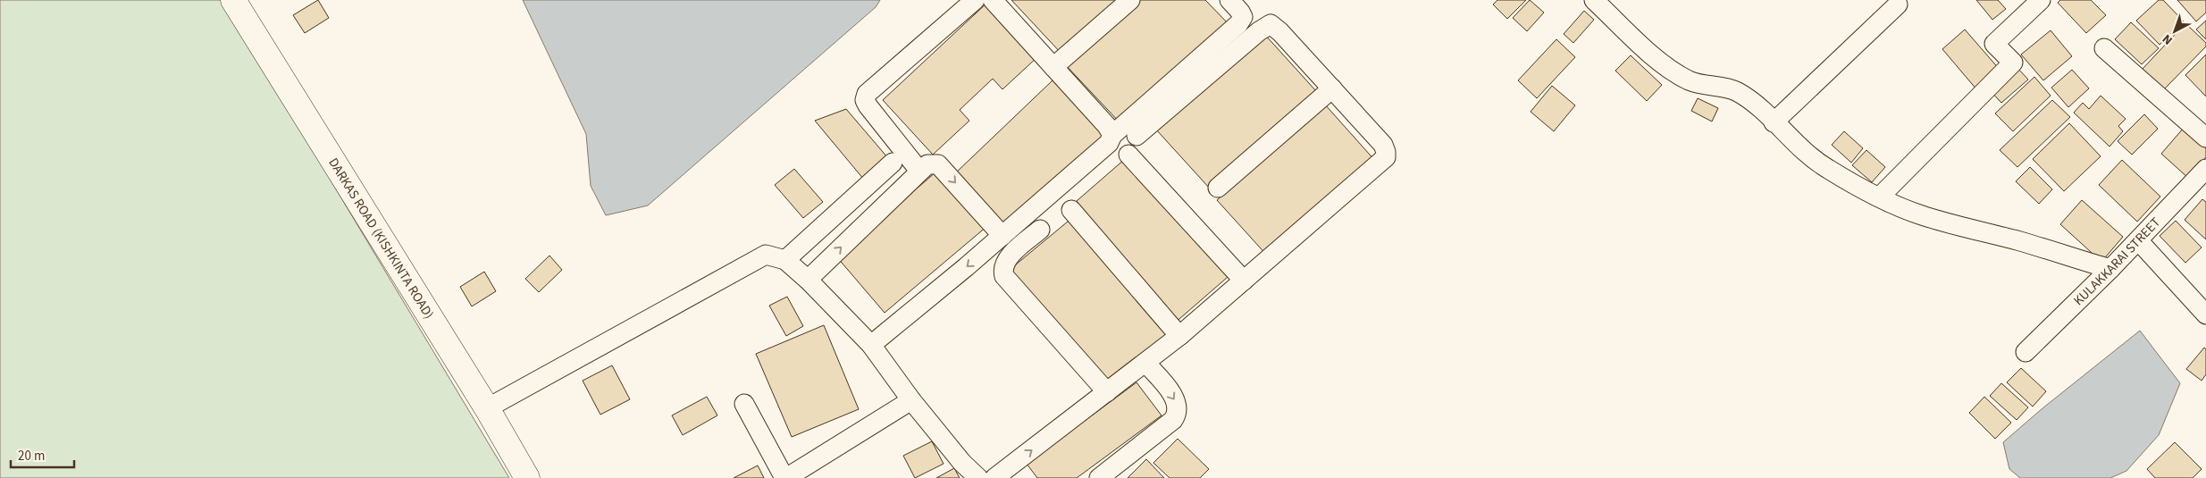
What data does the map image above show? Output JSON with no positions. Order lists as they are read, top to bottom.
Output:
{
  "streets": {
    "main road": ["DARKAS ROAD (KISHKINTA ROAD)"],
    "street": ["KULAKKARAI STREET"]
  },
  "scale_bar": "20 m",
  "north": "bottom left"
}
